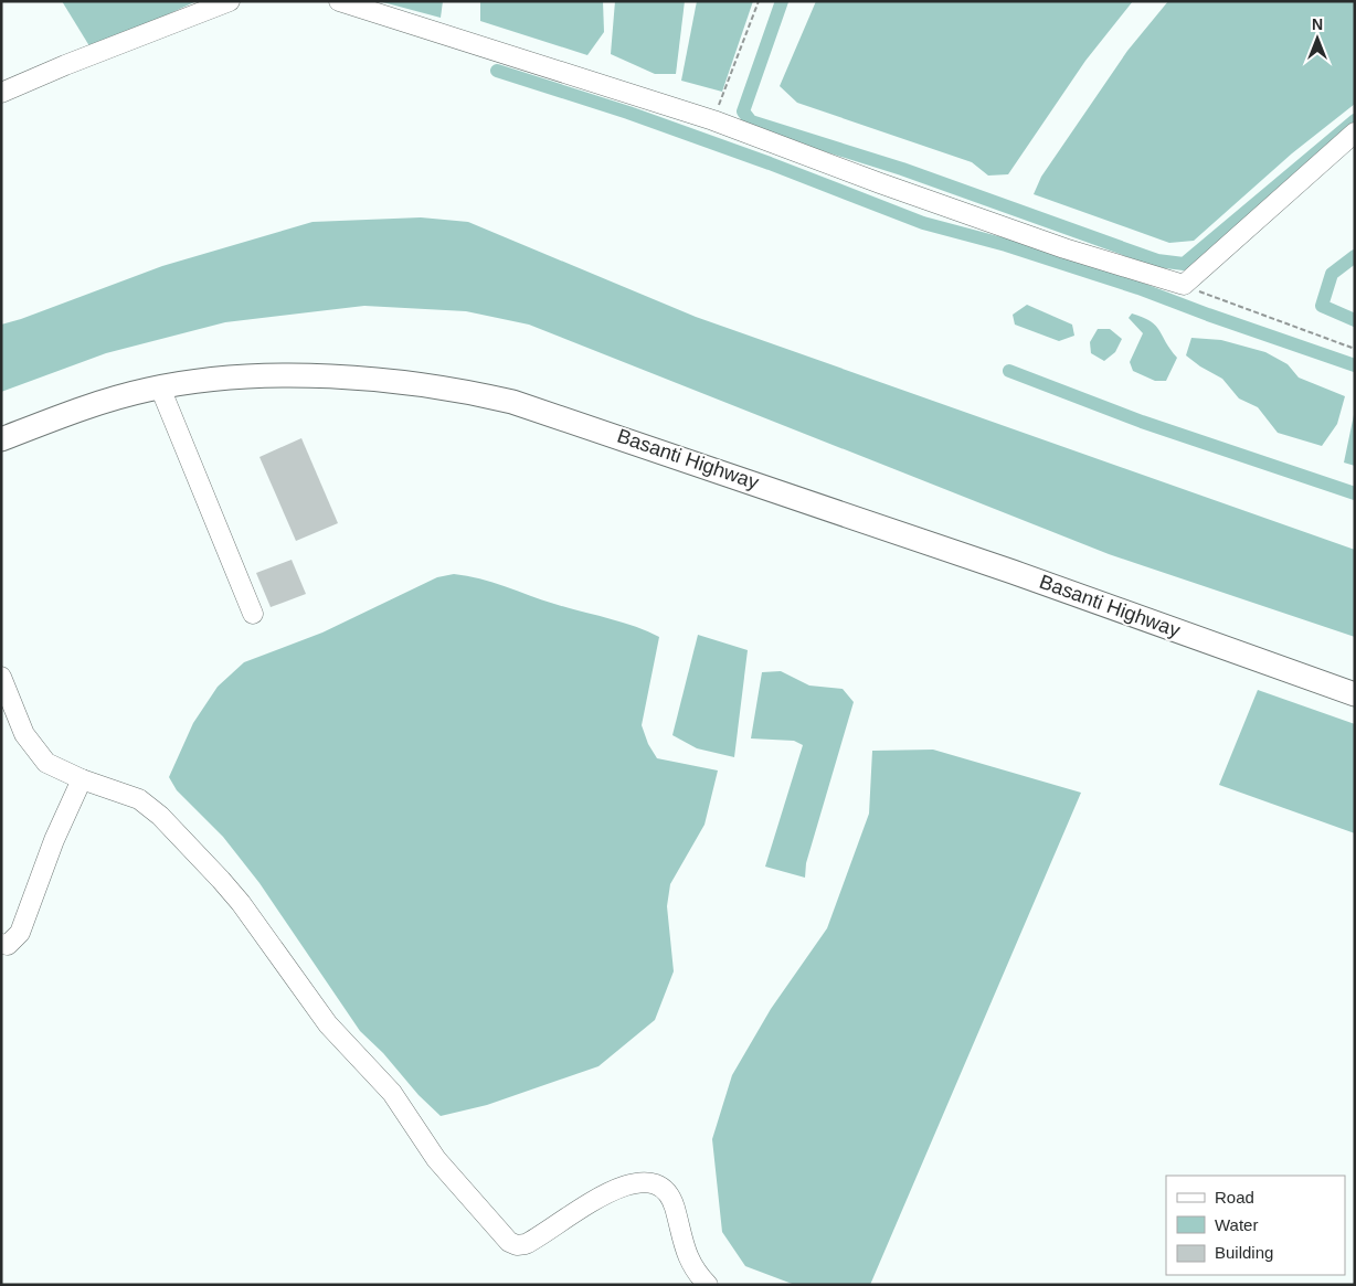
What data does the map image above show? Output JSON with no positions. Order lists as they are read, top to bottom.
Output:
{
  "streets": {
    "main road": ["Basanti Highway"]
  },
  "legend": ["Road", "Water", "Building"],
  "north": "top"
}
